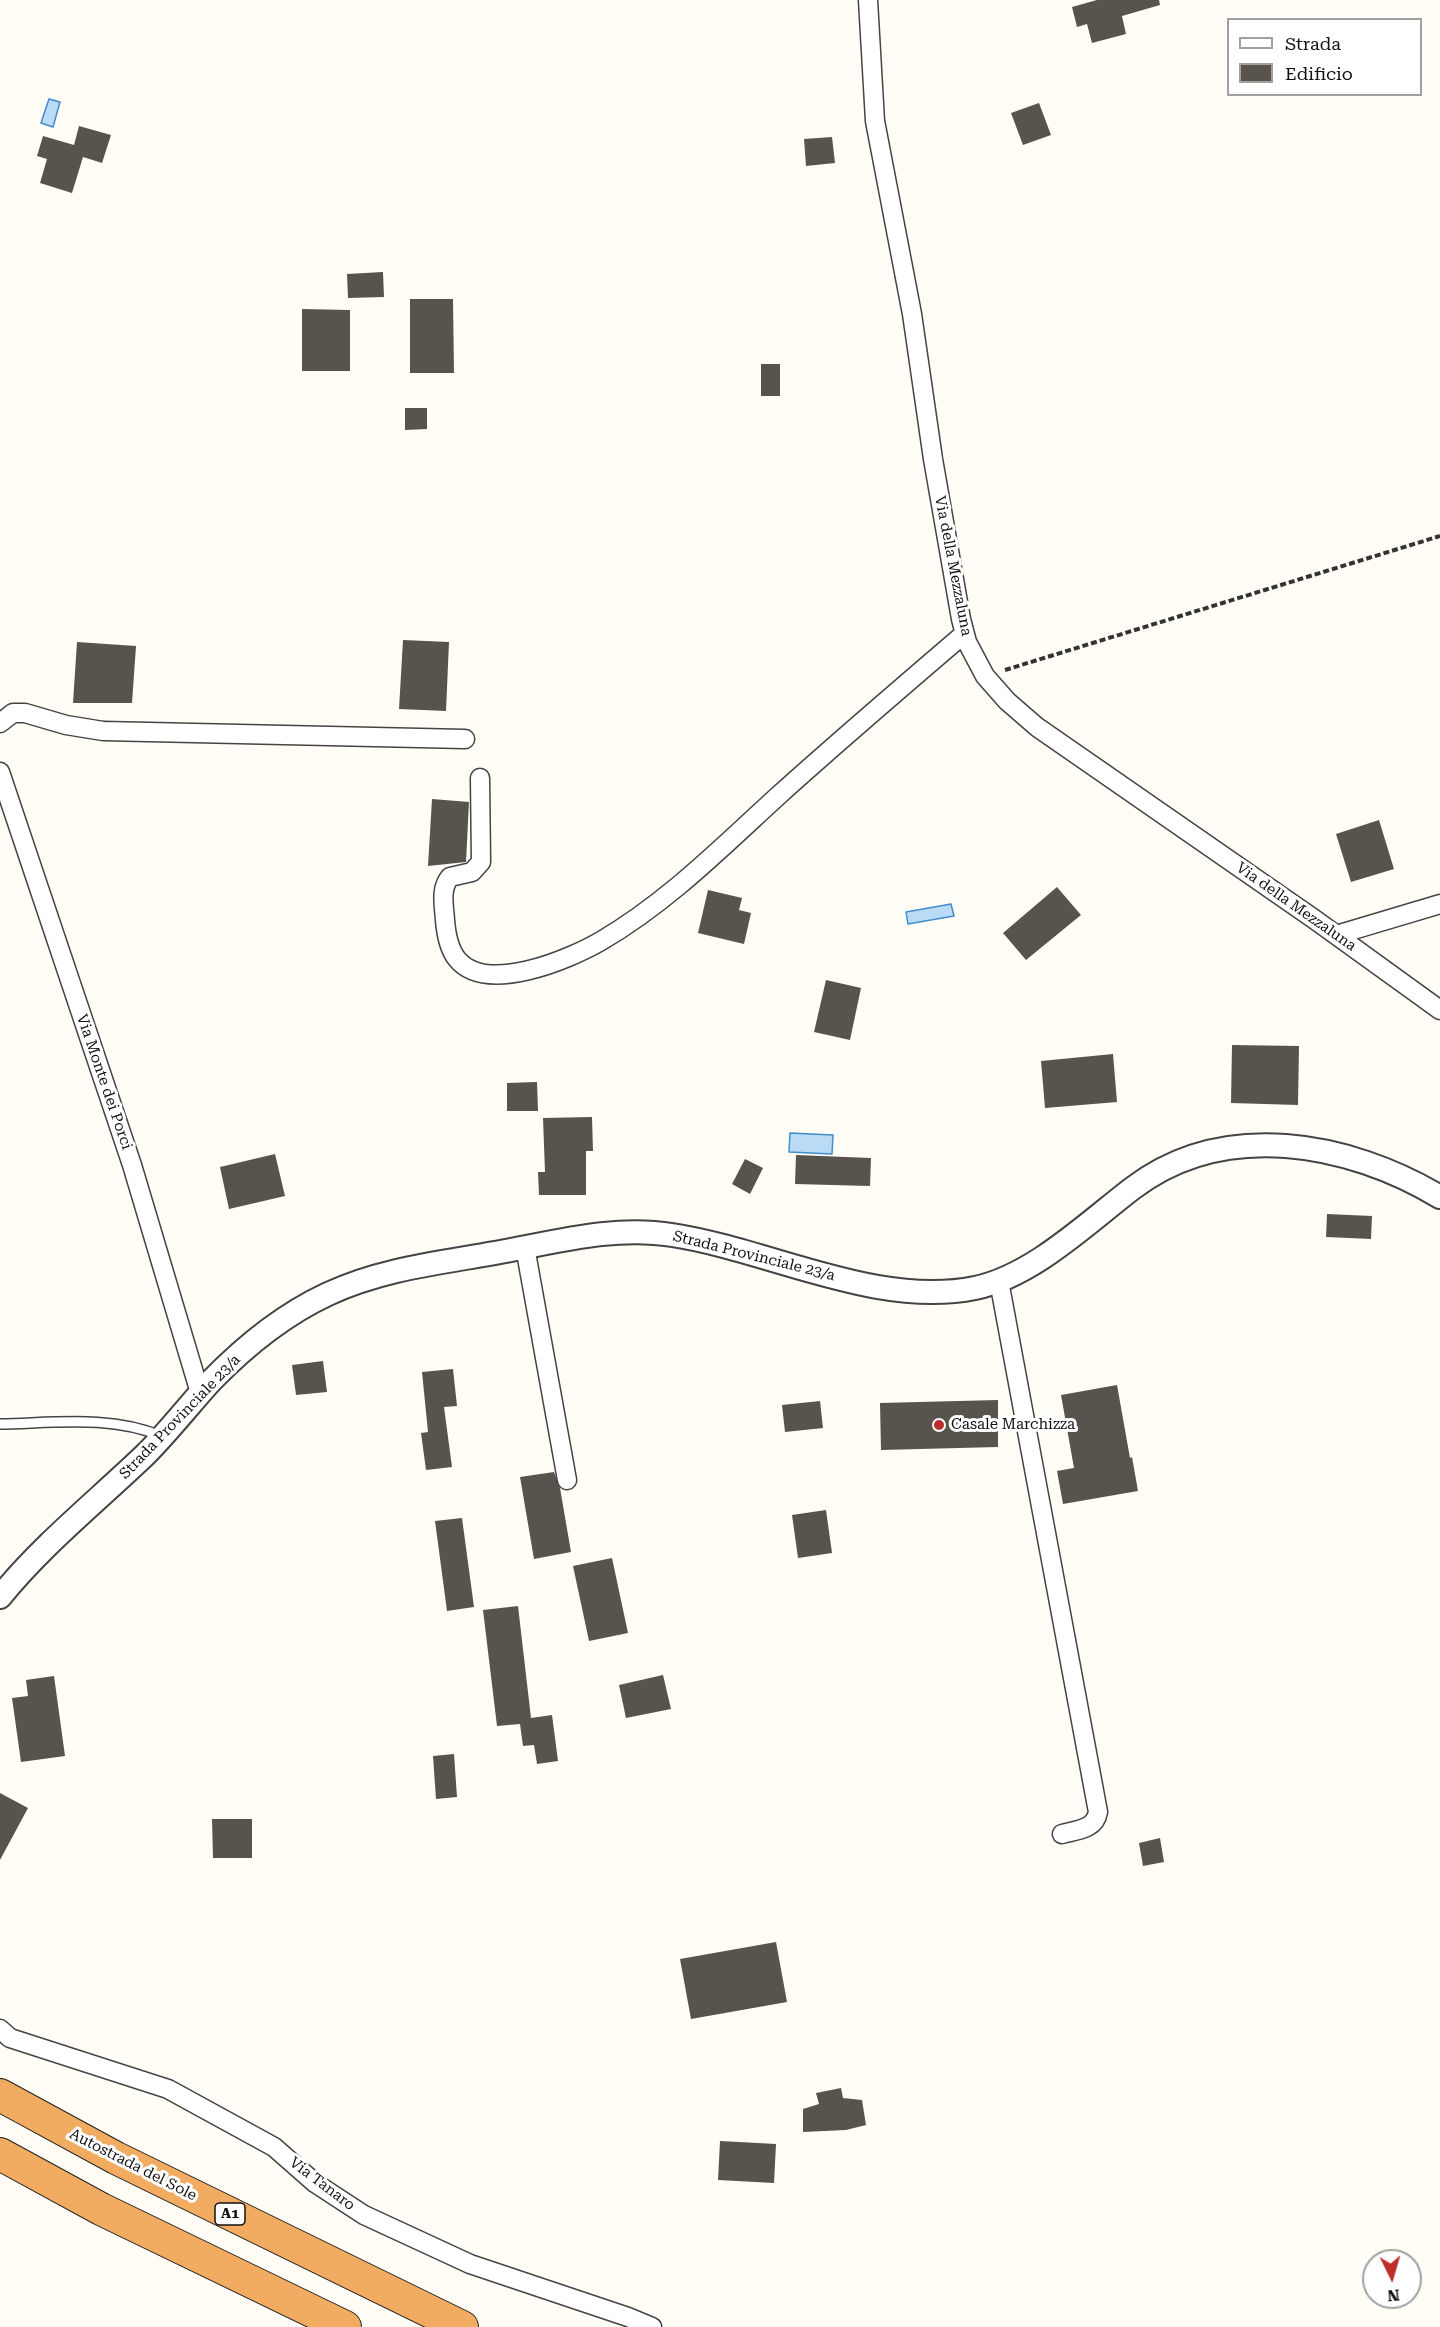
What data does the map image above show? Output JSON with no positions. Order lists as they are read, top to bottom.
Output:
{
  "streets": {
    "highway": ["Autostrada del Sole", "A1"],
    "street": [
      "Via della Mezzaluna",
      "Via Monte dei Porci",
      "Strada Provinciale 23/a",
      "Via Tanaro"
    ]
  },
  "crossings": [
    ["Via Monte dei Porci", "Strada Provinciale 23/a"]
  ],
  "places": ["Casale Marchizza"],
  "legend": ["Strada", "Edificio"],
  "north": "bottom"
}
